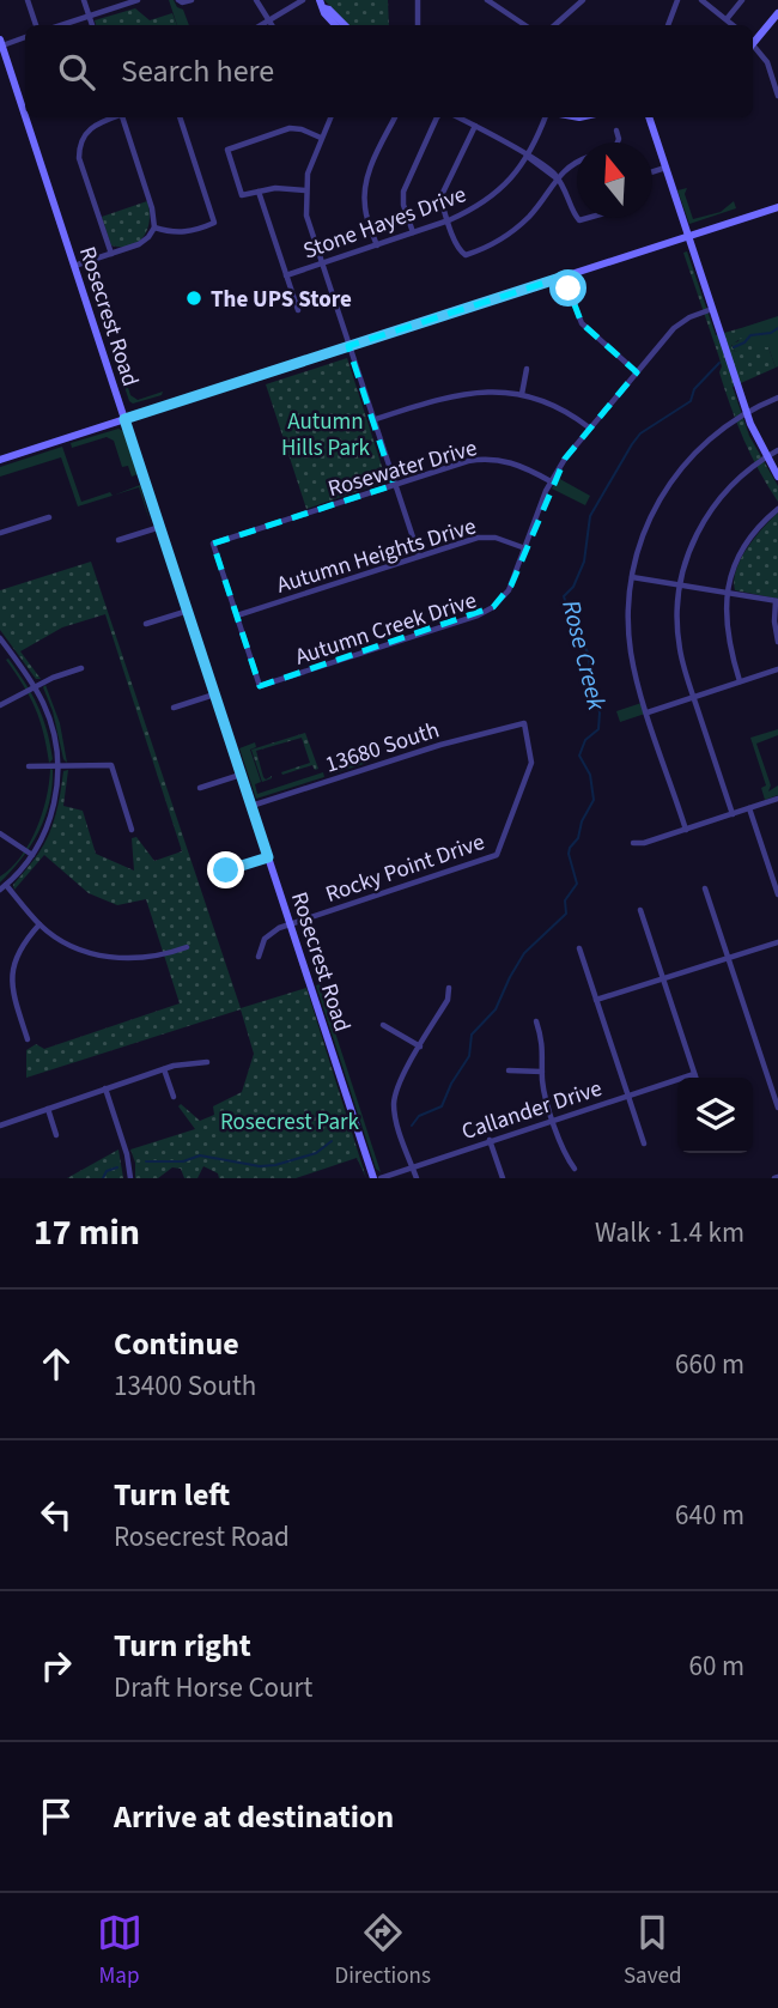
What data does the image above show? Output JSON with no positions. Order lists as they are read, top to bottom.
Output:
{
  "streets": {
    "main road": ["Rosecrest Road"],
    "street": [
      "Stone Hayes Drive",
      "Rosewater Drive",
      "Autumn Heights Drive",
      "Autumn Creek Drive",
      "13680 South",
      "Rocky Point Drive",
      "Callander Drive"
    ]
  },
  "crossings": [
    ["Rosecrest Road", "13680 South"],
    ["Rosecrest Road", "Rocky Point Drive"],
    ["Rosewater Drive", "Autumn Heights Drive"],
    ["Rosewater Drive", "Autumn Creek Drive"],
    ["Autumn Heights Drive", "Autumn Creek Drive"],
    ["13680 South", "Rocky Point Drive"]
  ],
  "water": ["Rose Creek"],
  "parks": ["Autumn Hills Park", "Rosecrest Park"],
  "places": ["The UPS Store"],
  "north": "top",
  "page": {
    "search": "Search here",
    "heading": ["17 min", "Walk · 1.4 km"],
    "list": [
      ["Continue", "13400 South", "660 m"],
      ["Turn left", "Rosecrest Road", "640 m"],
      ["Turn right", "Draft Horse Court", "60 m"],
      "Arrive at destination"
    ],
    "nav": ["Map", "Directions", "Saved"]
  }
}
